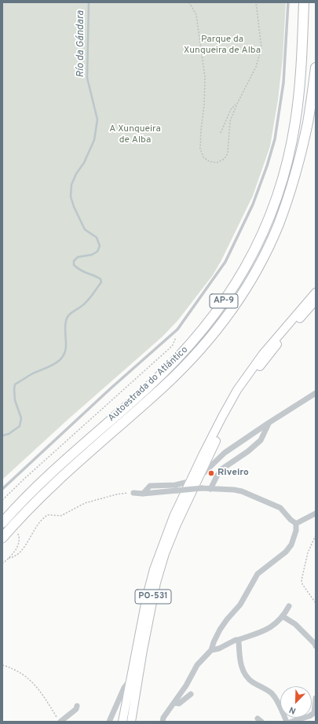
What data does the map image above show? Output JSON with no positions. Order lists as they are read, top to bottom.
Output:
{
  "streets": {
    "highway": ["AP-9", "Autoestrada do Atlántico"],
    "main road": ["PO-531"]
  },
  "water": ["Río da Gándara"],
  "parks": ["Parque da Xunqueira de Alba", "A Xunqueira de Alba"],
  "places": ["Riveiro"],
  "north": "bottom left"
}
